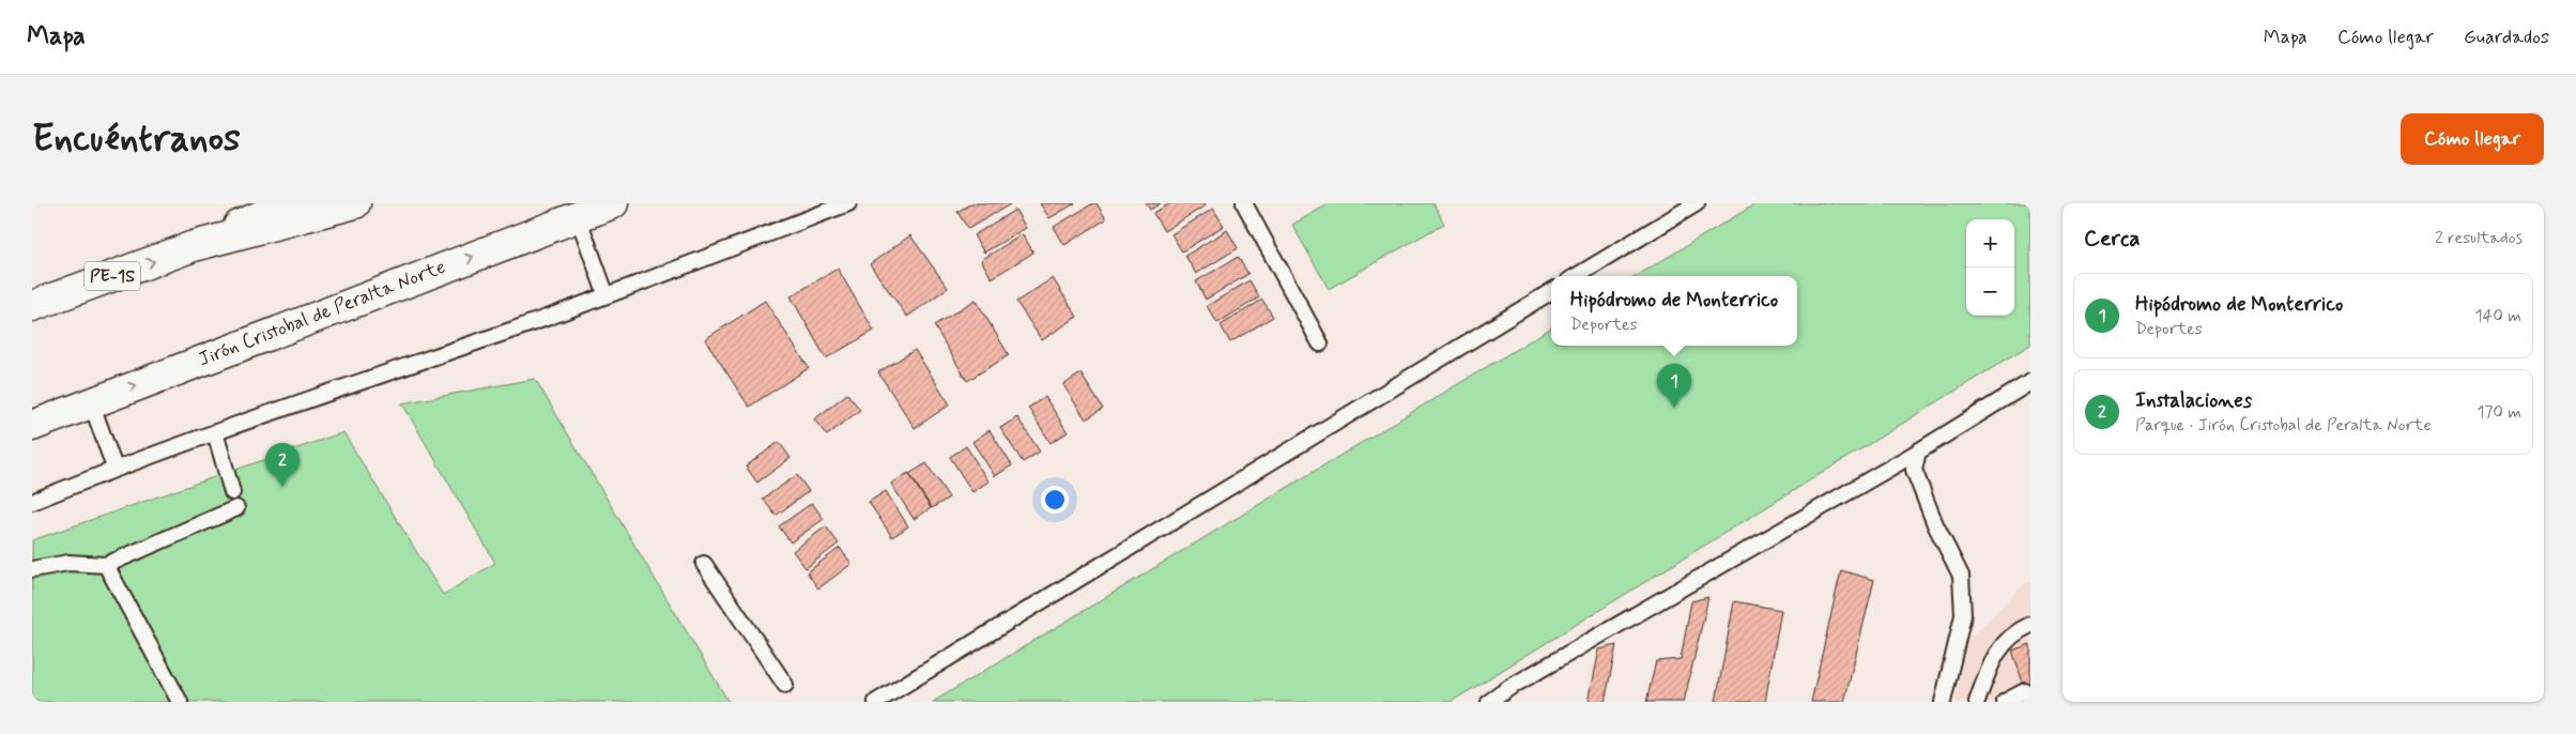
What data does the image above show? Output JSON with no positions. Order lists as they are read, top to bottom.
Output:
{
  "streets": {
    "main road": ["PE-1S", "Jirón Cristobal de Peralta Norte"]
  },
  "page": {
    "header": "Mapa",
    "nav": ["Mapa", "Cómo llegar", "Guardados"],
    "buttons": "Cómo llegar",
    "title": "Encuéntranos",
    "heading": ["Cerca", "2 resultados"],
    "map_buttons": ["+", "−"],
    "list": [
      {
        "mark": "1",
        "name": "Hipódromo de Monterrico",
        "note": "Deportes",
        "value": "140 m"
      },
      {
        "mark": "2",
        "name": "Instalaciones",
        "note": "Parque · Jirón Cristobal de Peralta Norte",
        "value": "170 m"
      }
    ],
    "popup": ["Hipódromo de Monterrico", "Deportes"],
    "pins": ["1", "2"]
  }
}
